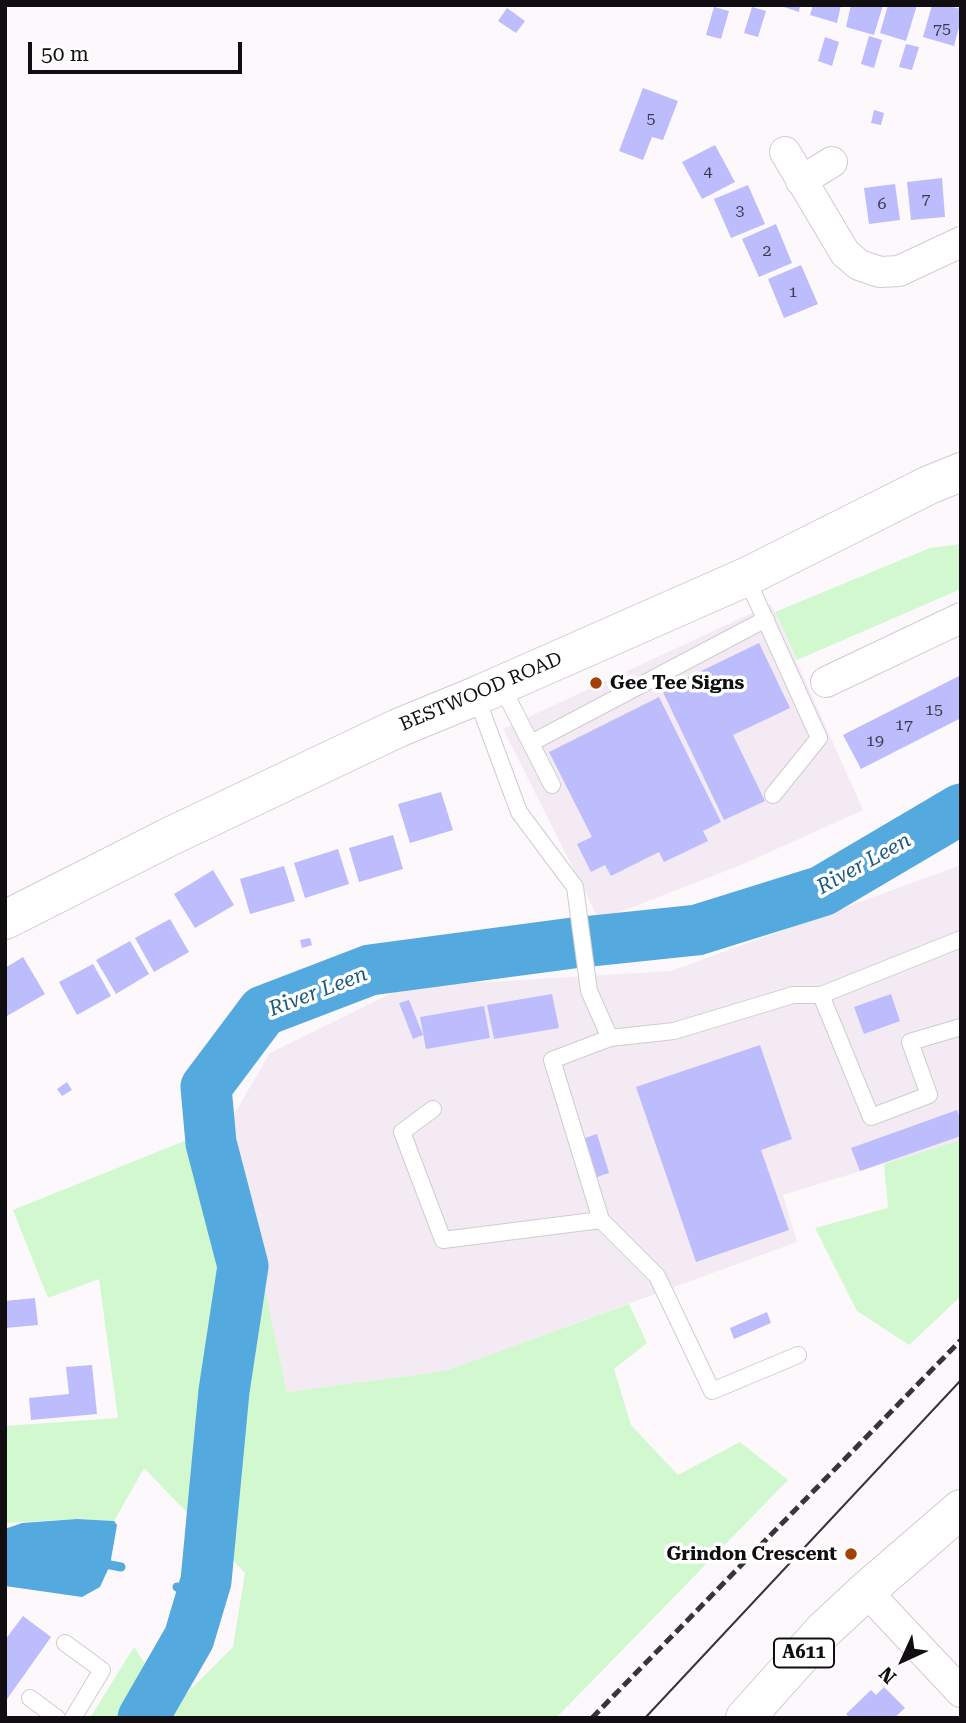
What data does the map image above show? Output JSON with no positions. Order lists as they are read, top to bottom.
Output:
{
  "streets": {
    "main road": ["BESTWOOD ROAD", "A611"]
  },
  "water": ["River Leen"],
  "places": ["Gee Tee Signs", "Grindon Crescent"],
  "house_numbers": [
    "75",
    "5",
    "4",
    "7",
    "6",
    "3",
    "2",
    "1",
    "15",
    "17",
    "19"
  ],
  "scale_bar": "50 m",
  "north": "bottom left"
}
